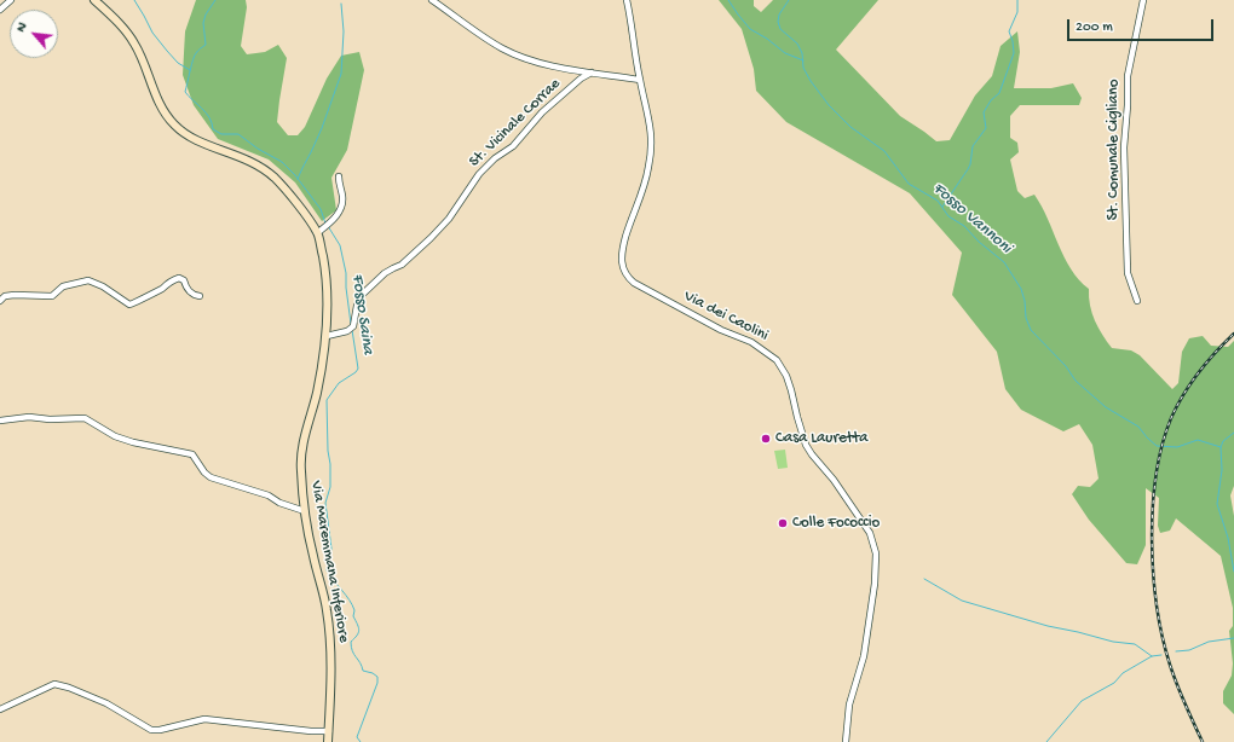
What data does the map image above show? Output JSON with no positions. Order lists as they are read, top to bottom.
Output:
{
  "streets": {
    "main road": ["Via Maremmana Inferiore"],
    "street": ["St. Vicinale Corrae", "St. Comunale Cigliano", "Via dei Caolini"]
  },
  "crossings": [
    ["St. Vicinale Corrae", "Via Maremmana Inferiore"]
  ],
  "water": ["Fosso Vannoni", "Fosso Saina"],
  "places": ["Casa Lauretta", "Colle Fococcio"],
  "scale_bar": "200 m",
  "north": "top left"
}
